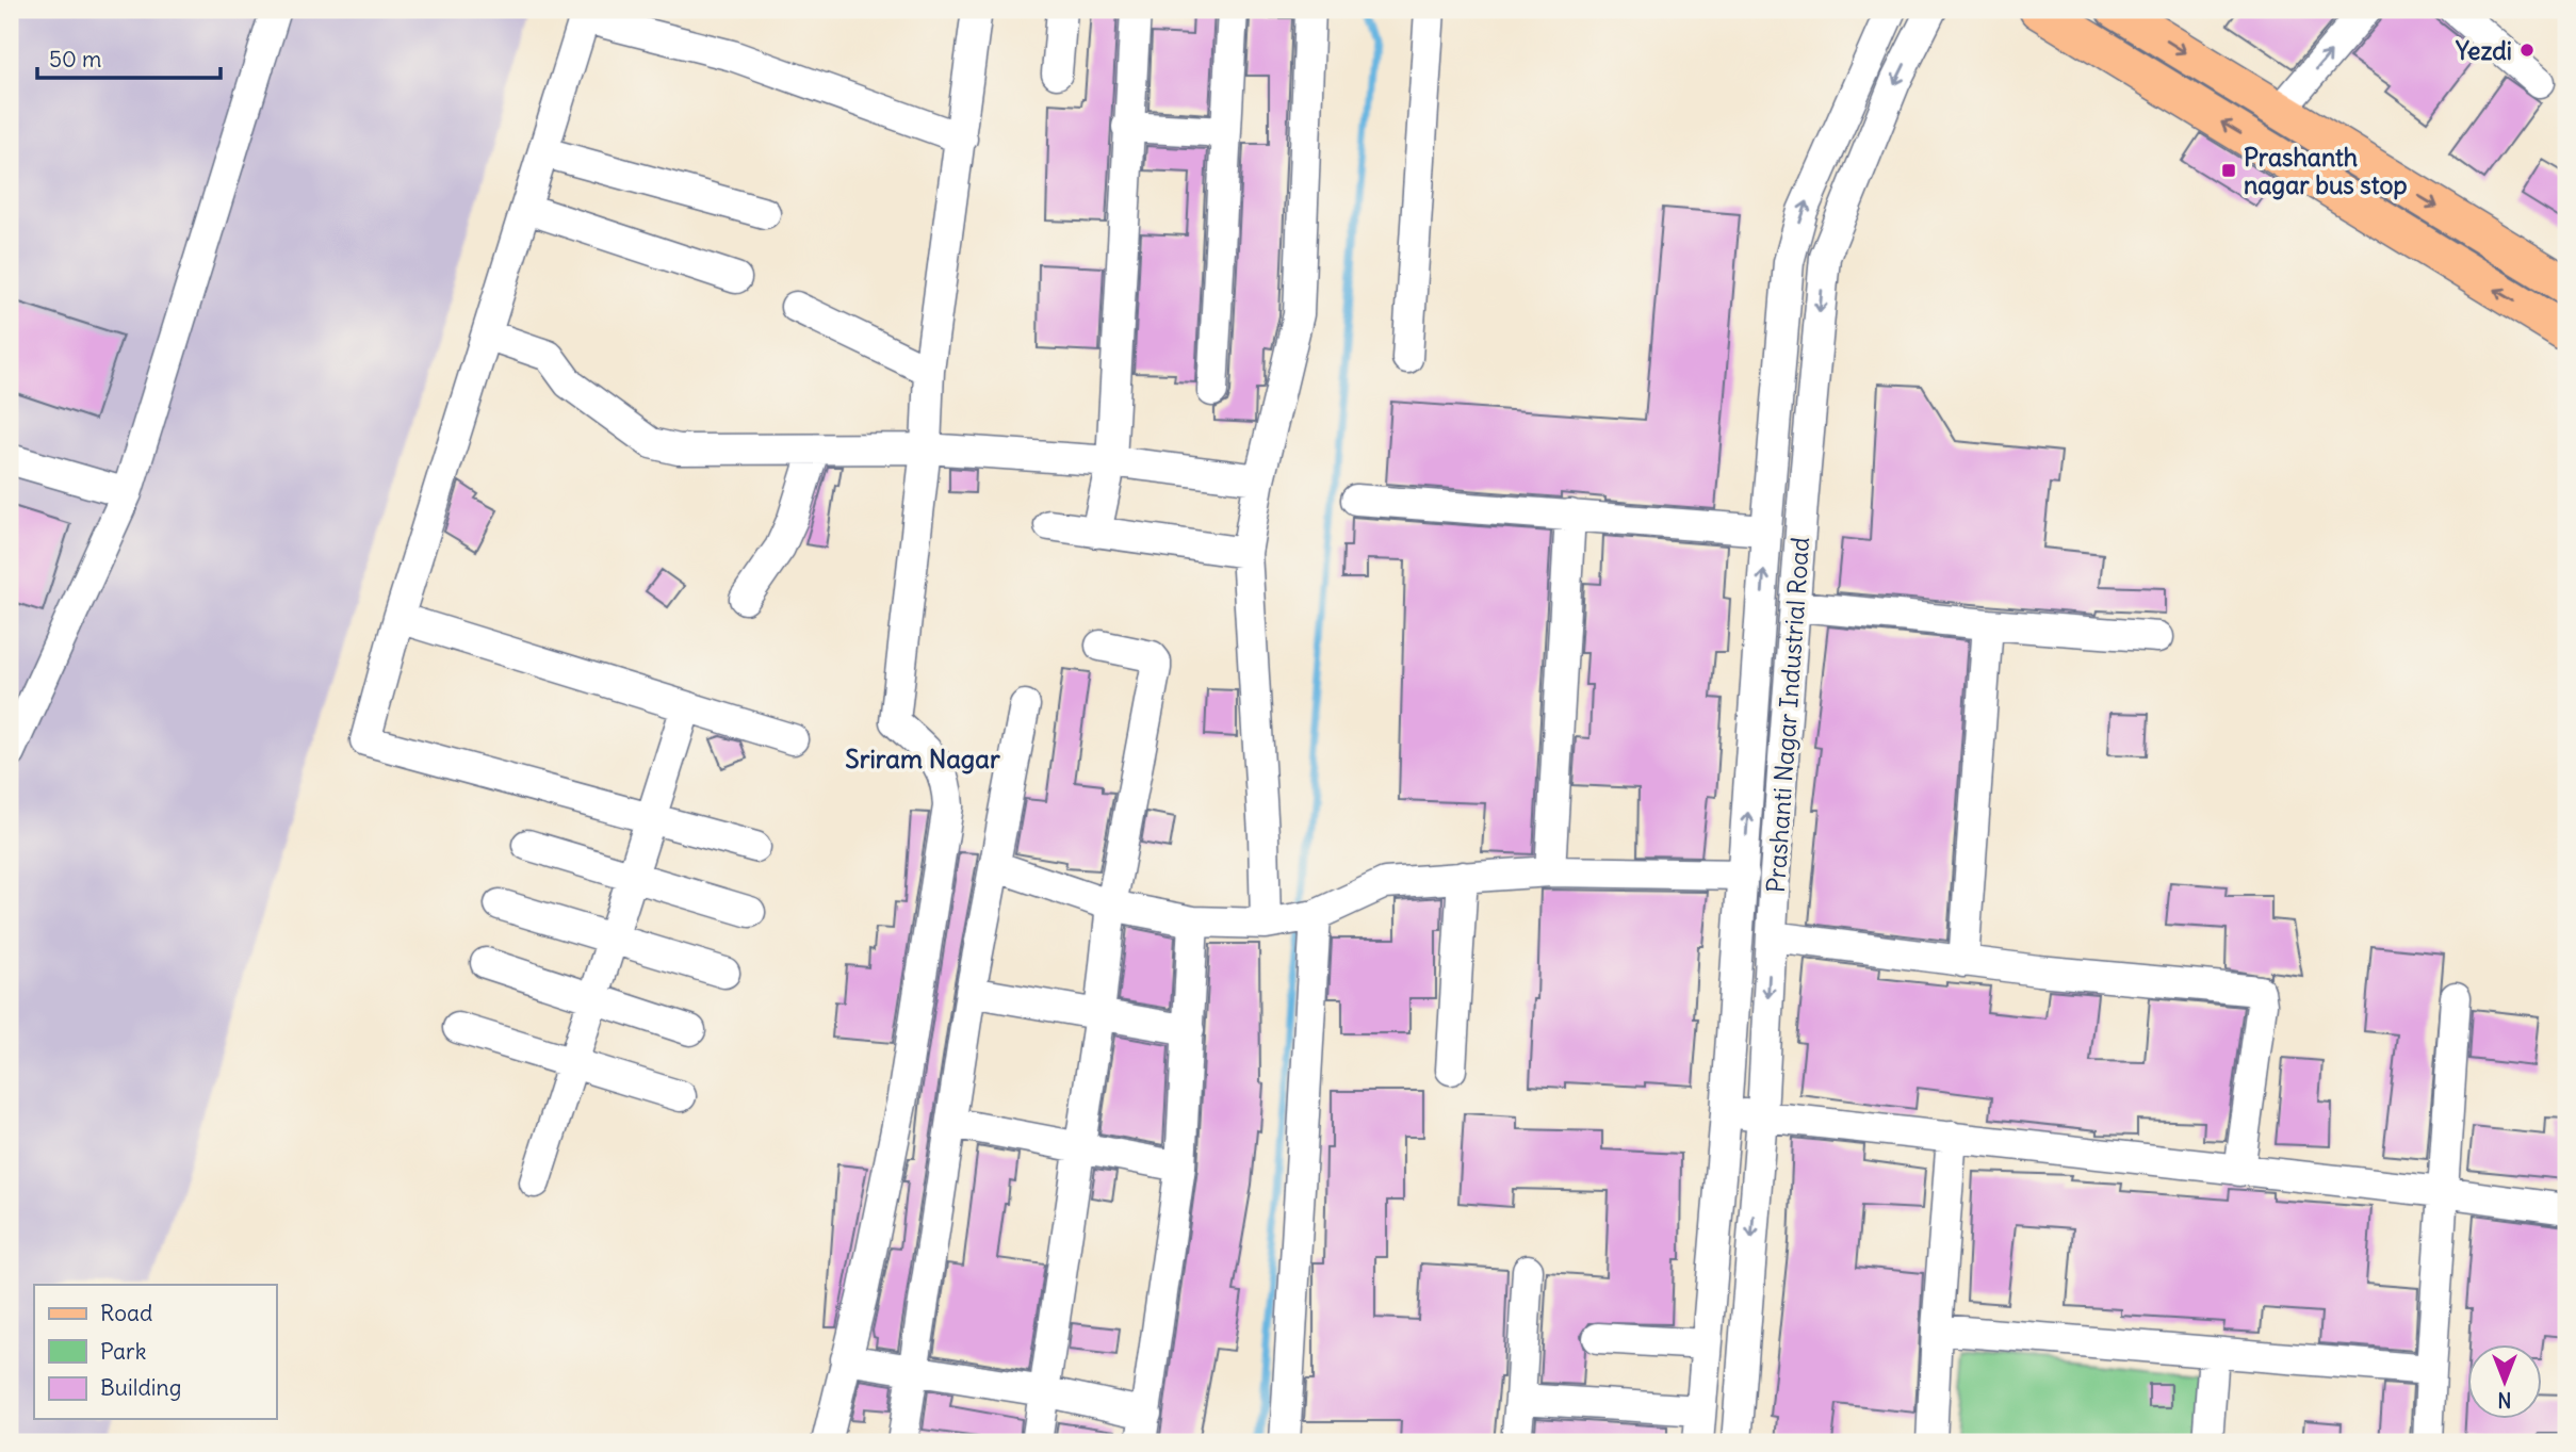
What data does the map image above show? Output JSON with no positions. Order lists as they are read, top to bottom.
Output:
{
  "streets": {
    "street": ["Prashanti Nagar Industrial Road"]
  },
  "districts": ["Sriram Nagar"],
  "places": {
    "other": ["Yezdi"],
    "transit": ["Prashanth nagar bus stop"]
  },
  "legend": ["Road", "Park", "Building"],
  "scale_bar": "50 m",
  "north": "bottom"
}
